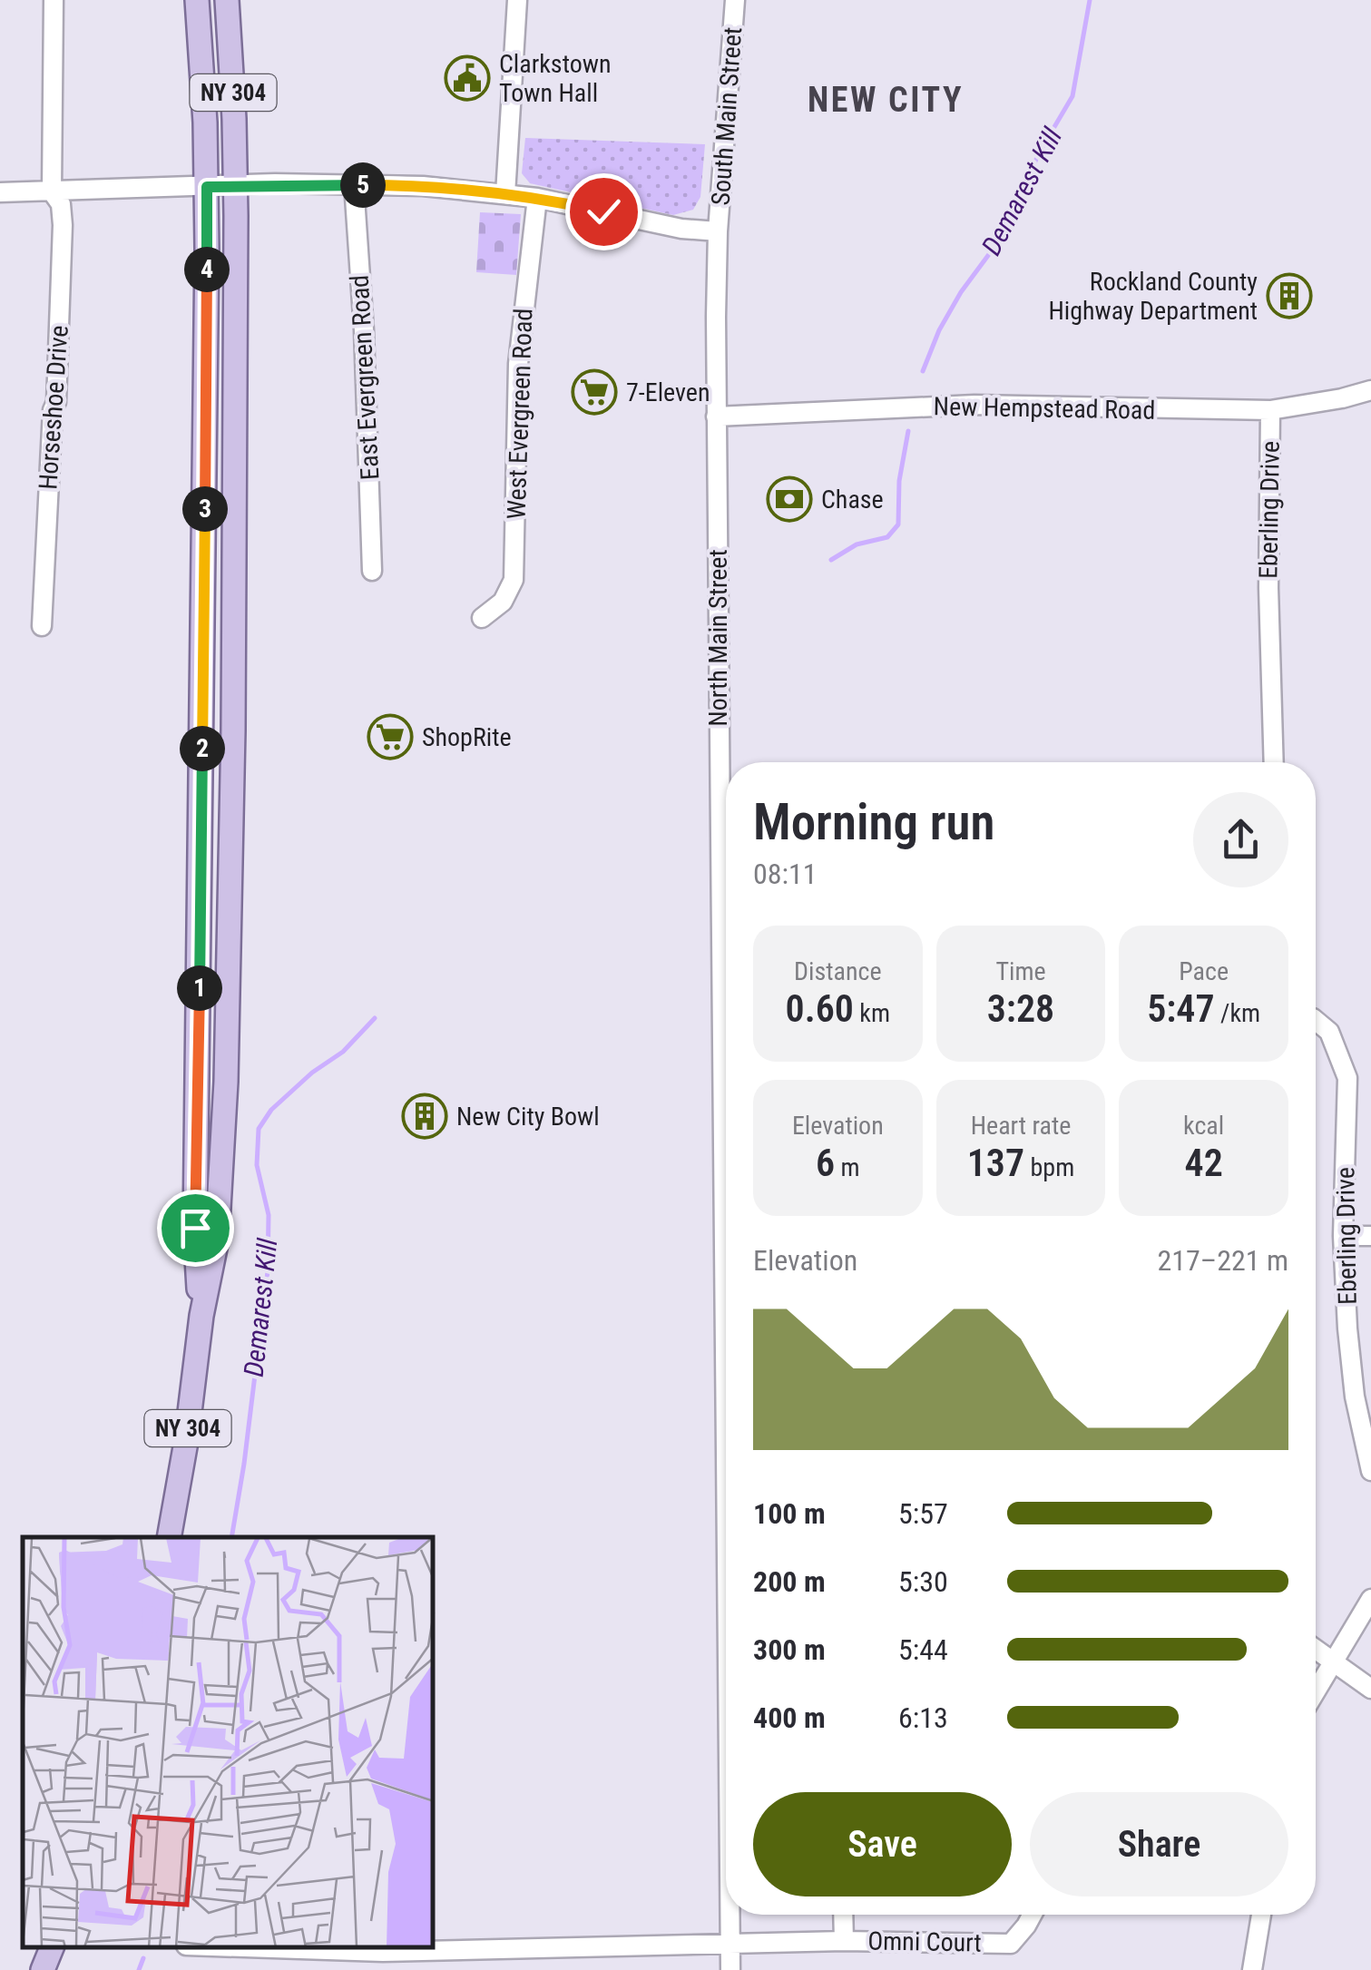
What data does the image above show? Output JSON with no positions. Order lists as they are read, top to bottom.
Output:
{
  "streets": {
    "main road": ["NY 304"],
    "street": [
      "South Main Street",
      "East Evergreen Road",
      "Horseshoe Drive",
      "New Hempstead Road",
      "West Evergreen Road",
      "Eberling Drive",
      "North Main Street",
      "Omni Court"
    ]
  },
  "crossings": [
    ["South Main Street", "North Main Street"],
    ["New Hempstead Road", "Eberling Drive"],
    ["New Hempstead Road", "North Main Street"],
    ["North Main Street", "Omni Court"]
  ],
  "districts": ["NEW CITY"],
  "water": ["Demarest Kill"],
  "places": {
    "public building": ["Clarkstown Town Hall"],
    "building": ["Rockland County Highway Department", "New City Bowl"],
    "supermarket": ["7-Eleven", "ShopRite"],
    "bank": ["Chase"]
  },
  "page": {
    "pins": [
      "5",
      "4",
      "3",
      "2",
      "1"
    ],
    "heading": ["Morning run", "08:11"],
    "stats": [
      ["Distance", "0.60 km"],
      ["Time", "3:28"],
      ["Pace", "5:47 /km"],
      ["Elevation", "6 m"],
      ["Heart rate", "137 bpm"],
      ["kcal", "42"]
    ],
    "chart": ["Elevation", "217–221 m"],
    "list": [
      {
        "name": "100 m",
        "note": "5:57"
      },
      {
        "name": "200 m",
        "note": "5:30"
      },
      {
        "name": "300 m",
        "note": "5:44"
      },
      {
        "name": "400 m",
        "note": "6:13"
      }
    ],
    "buttons": ["Save", "Share"]
  }
}
